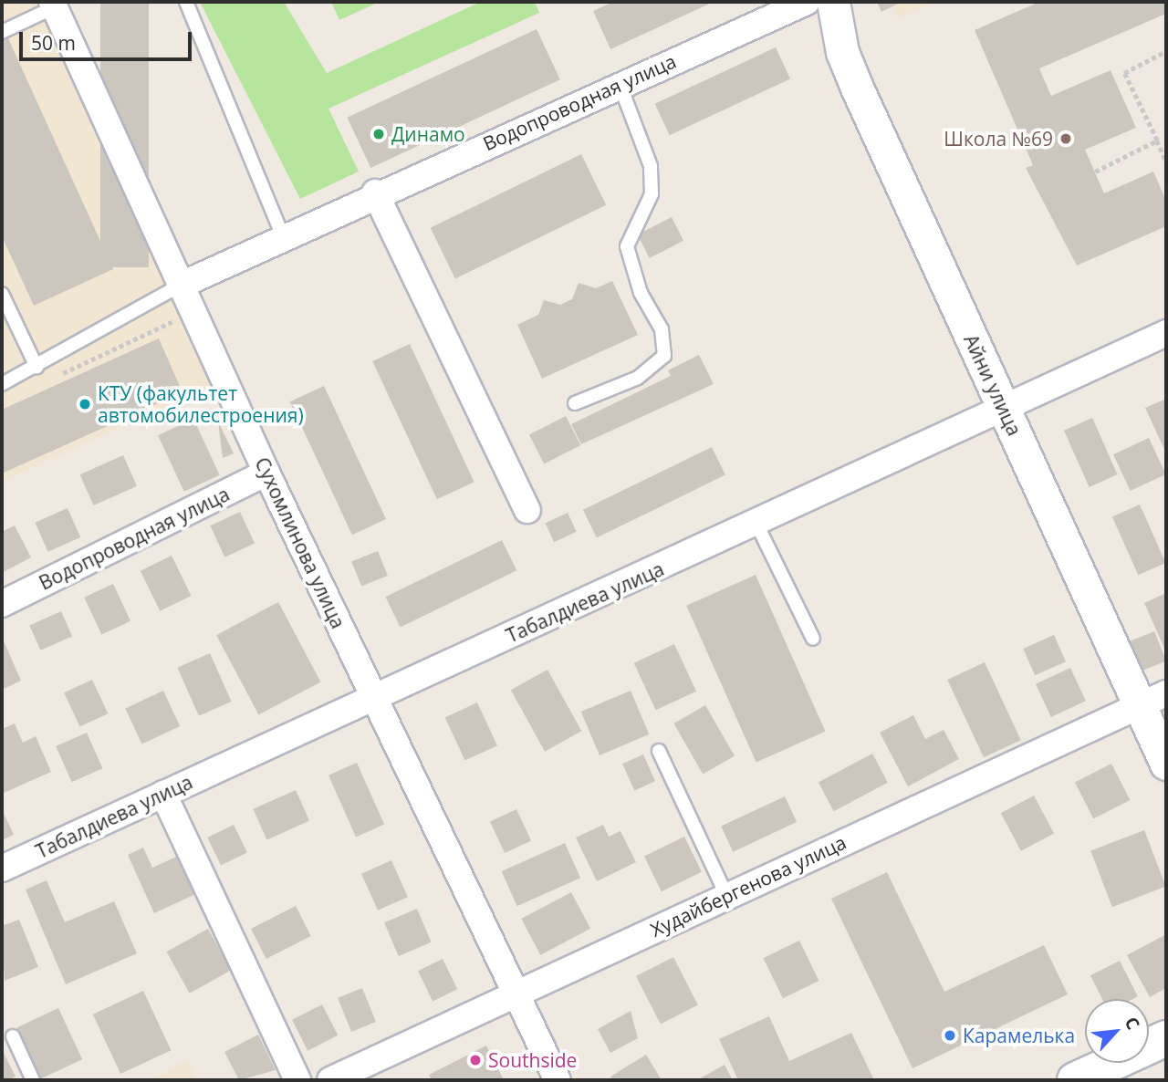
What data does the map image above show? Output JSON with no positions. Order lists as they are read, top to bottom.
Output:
{
  "streets": {
    "street": [
      "Водопроводная улица",
      "Айни улица",
      "Сухомлинова улица",
      "Табалдиева улица",
      "Худайбергенова улица"
    ]
  },
  "crossings": [
    ["Водопроводная улица", "Сухомлинова улица"],
    ["Айни улица", "Табалдиева улица"],
    ["Айни улица", "Худайбергенова улица"],
    ["Сухомлинова улица", "Табалдиева улица"],
    ["Сухомлинова улица", "Худайбергенова улица"]
  ],
  "places": [
    "Динамо",
    "Школа №69",
    "КТУ (факультет автомобилестроения)",
    "Карамелька",
    "Southside"
  ],
  "scale_bar": "50 m",
  "north": "top right"
}
